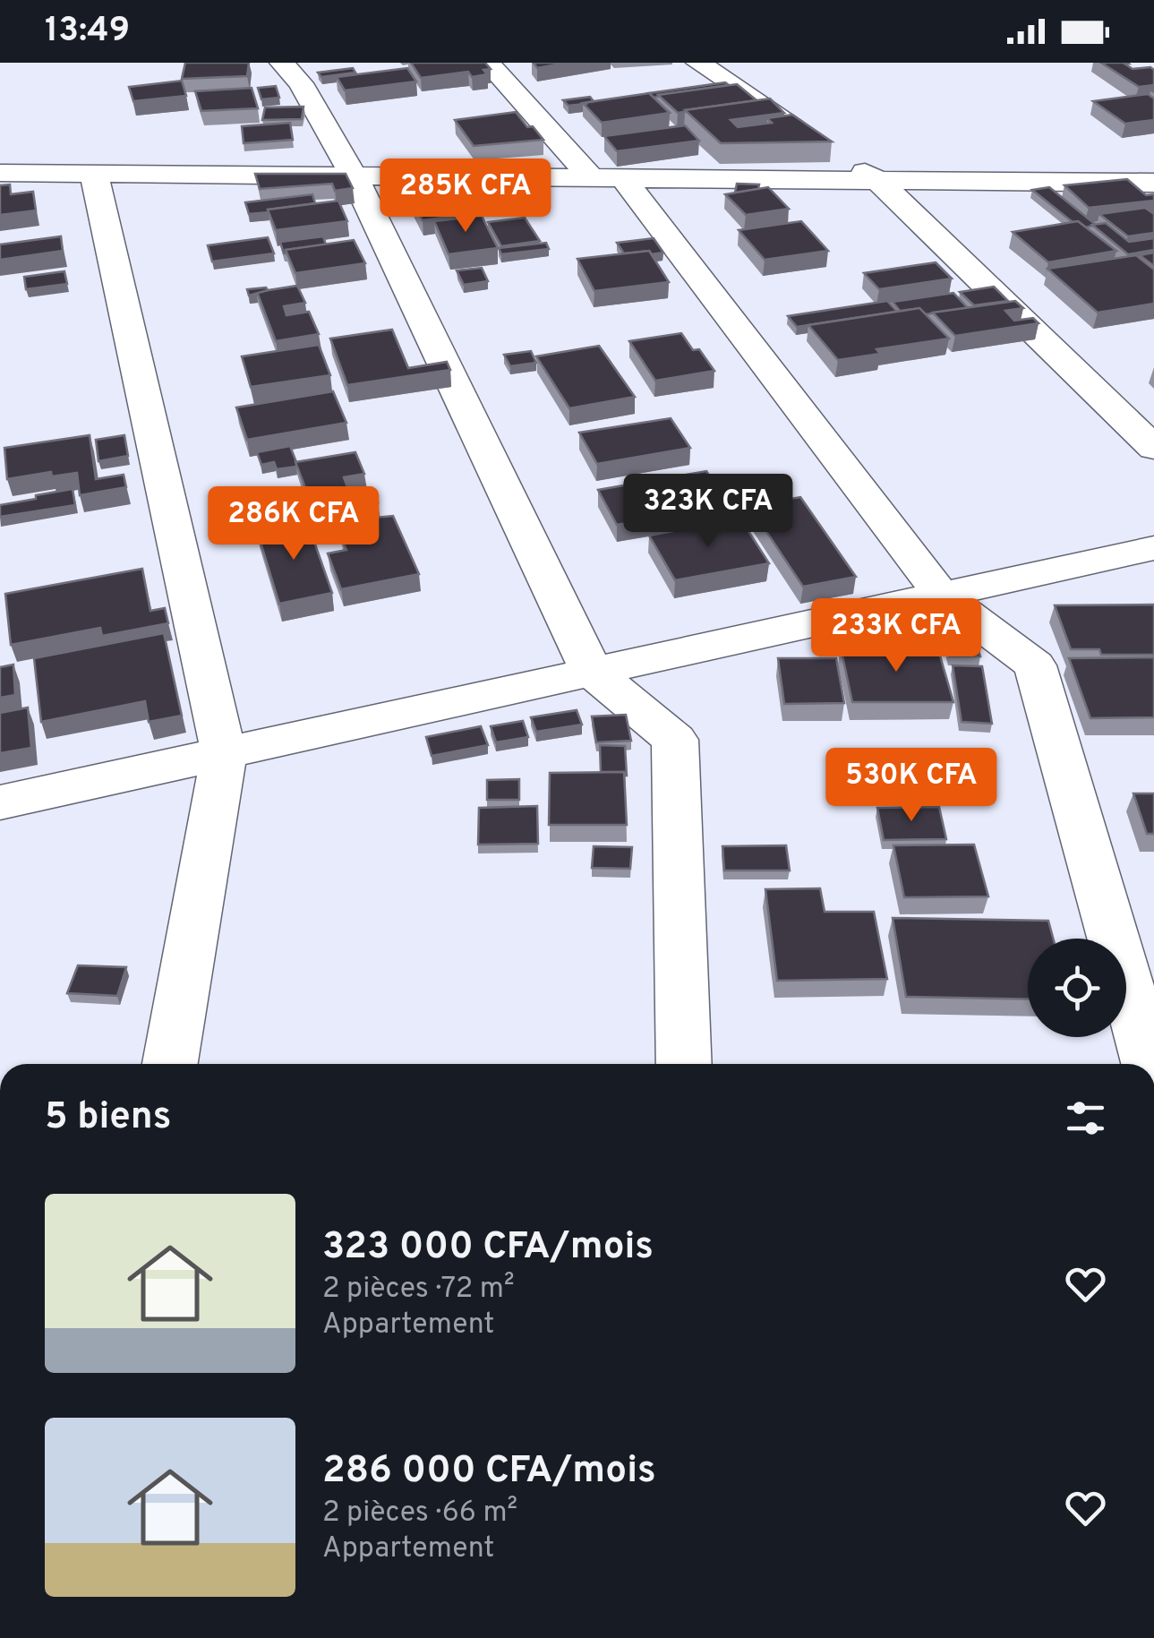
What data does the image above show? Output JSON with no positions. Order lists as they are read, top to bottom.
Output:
{
  "page": {
    "status": "13:49",
    "price": [
      "285K CFA",
      "323K CFA",
      "286K CFA",
      "233K CFA",
      "530K CFA"
    ],
    "heading": "5 biens",
    "list": [
      {
        "name": "323 000 CFA/mois",
        "note": "2 pièces · 72 m² · Appartement"
      },
      {
        "name": "286 000 CFA/mois",
        "note": "2 pièces · 66 m² · Appartement"
      }
    ]
  }
}
